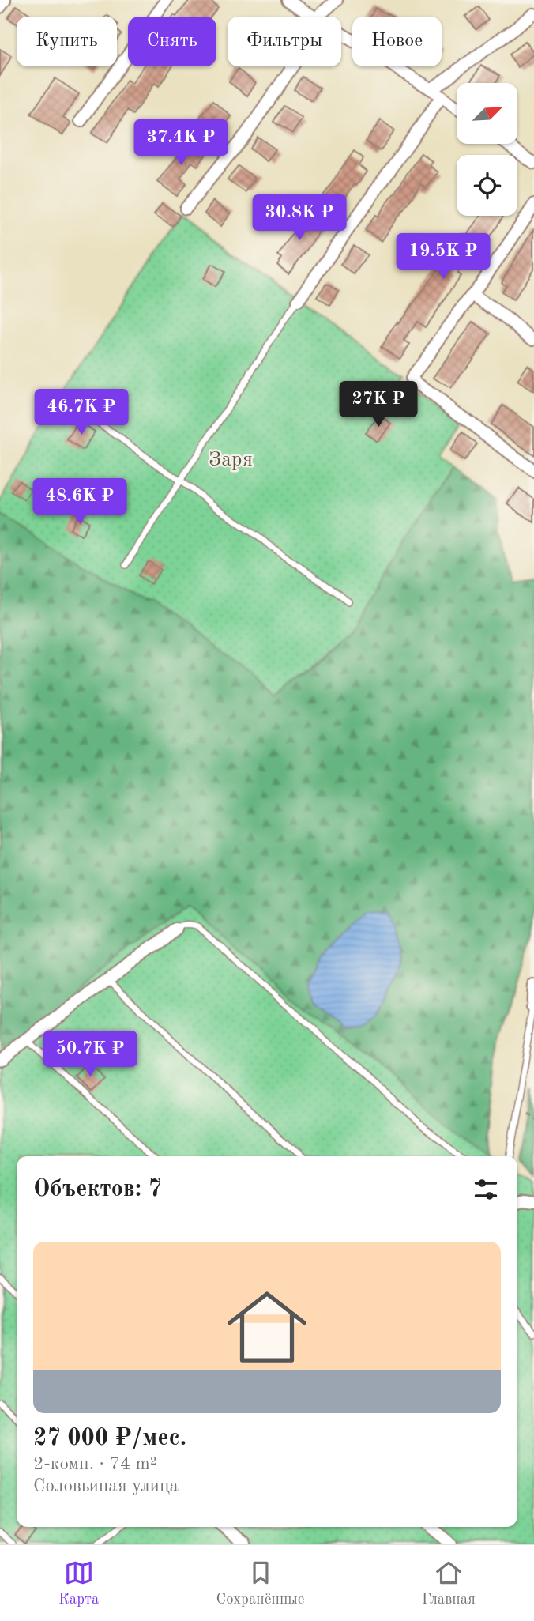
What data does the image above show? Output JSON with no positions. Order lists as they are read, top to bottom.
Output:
{
  "parks": ["Заря"],
  "north": "top right",
  "page": {
    "chip": [
      "Купить",
      "Снять",
      "Фильтры",
      "Новое"
    ],
    "price": [
      "37.4K ₽",
      "30.8K ₽",
      "19.5K ₽",
      "27K ₽",
      "46.7K ₽",
      "48.6K ₽",
      "50.7K ₽"
    ],
    "heading": "Объектов: 7",
    "list": [
      {
        "name": "27 000 ₽/мес.",
        "note": "2-комн. · 74 m² · Соловьиная улица"
      }
    ],
    "tabs": ["Карта", "Сохранённые", "Главная"]
  }
}
